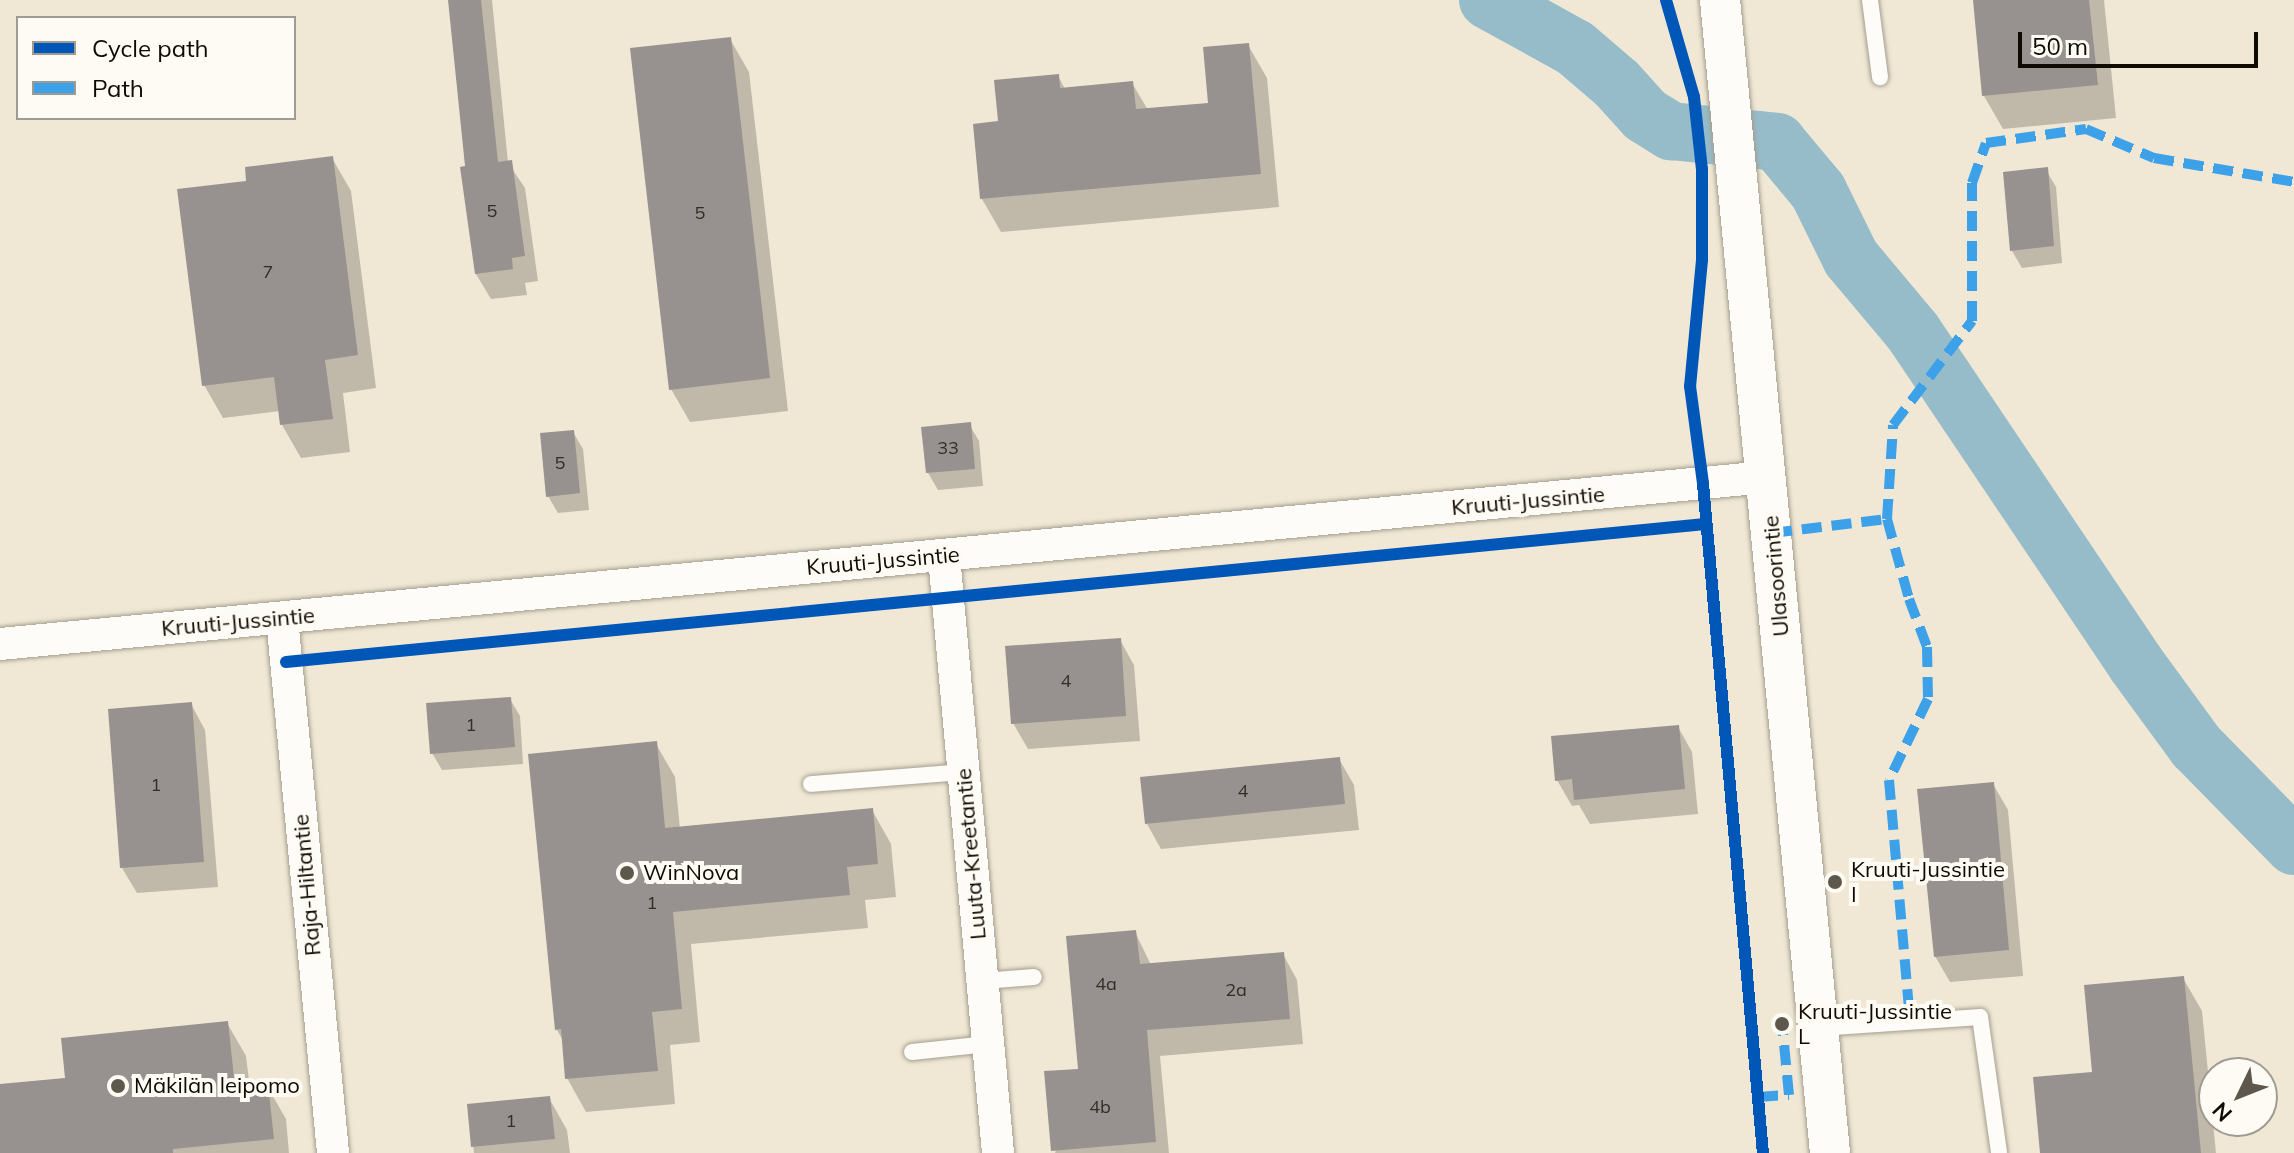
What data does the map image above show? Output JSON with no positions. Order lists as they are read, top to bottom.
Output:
{
  "streets": {
    "street": [
      "Kruuti-Jussintie",
      "Ulasoorintie",
      "Luuta-Kreetantie",
      "Raja-Hiltantie"
    ]
  },
  "crossings": [
    ["Kruuti-Jussintie", "Ulasoorintie"],
    ["Kruuti-Jussintie", "Luuta-Kreetantie"],
    ["Kruuti-Jussintie", "Raja-Hiltantie"]
  ],
  "places": [
    "WinNova",
    "Kruuti-Jussintie I",
    "Kruuti-Jussintie L",
    "Mäkilän leipomo"
  ],
  "house_numbers": [
    "5",
    "5",
    "7",
    "33",
    "5",
    "4",
    "1",
    "1",
    "4",
    "1",
    "4a",
    "2a",
    "4b",
    "1"
  ],
  "legend": ["Cycle path", "Path"],
  "scale_bar": "50 m",
  "north": "bottom left"
}
